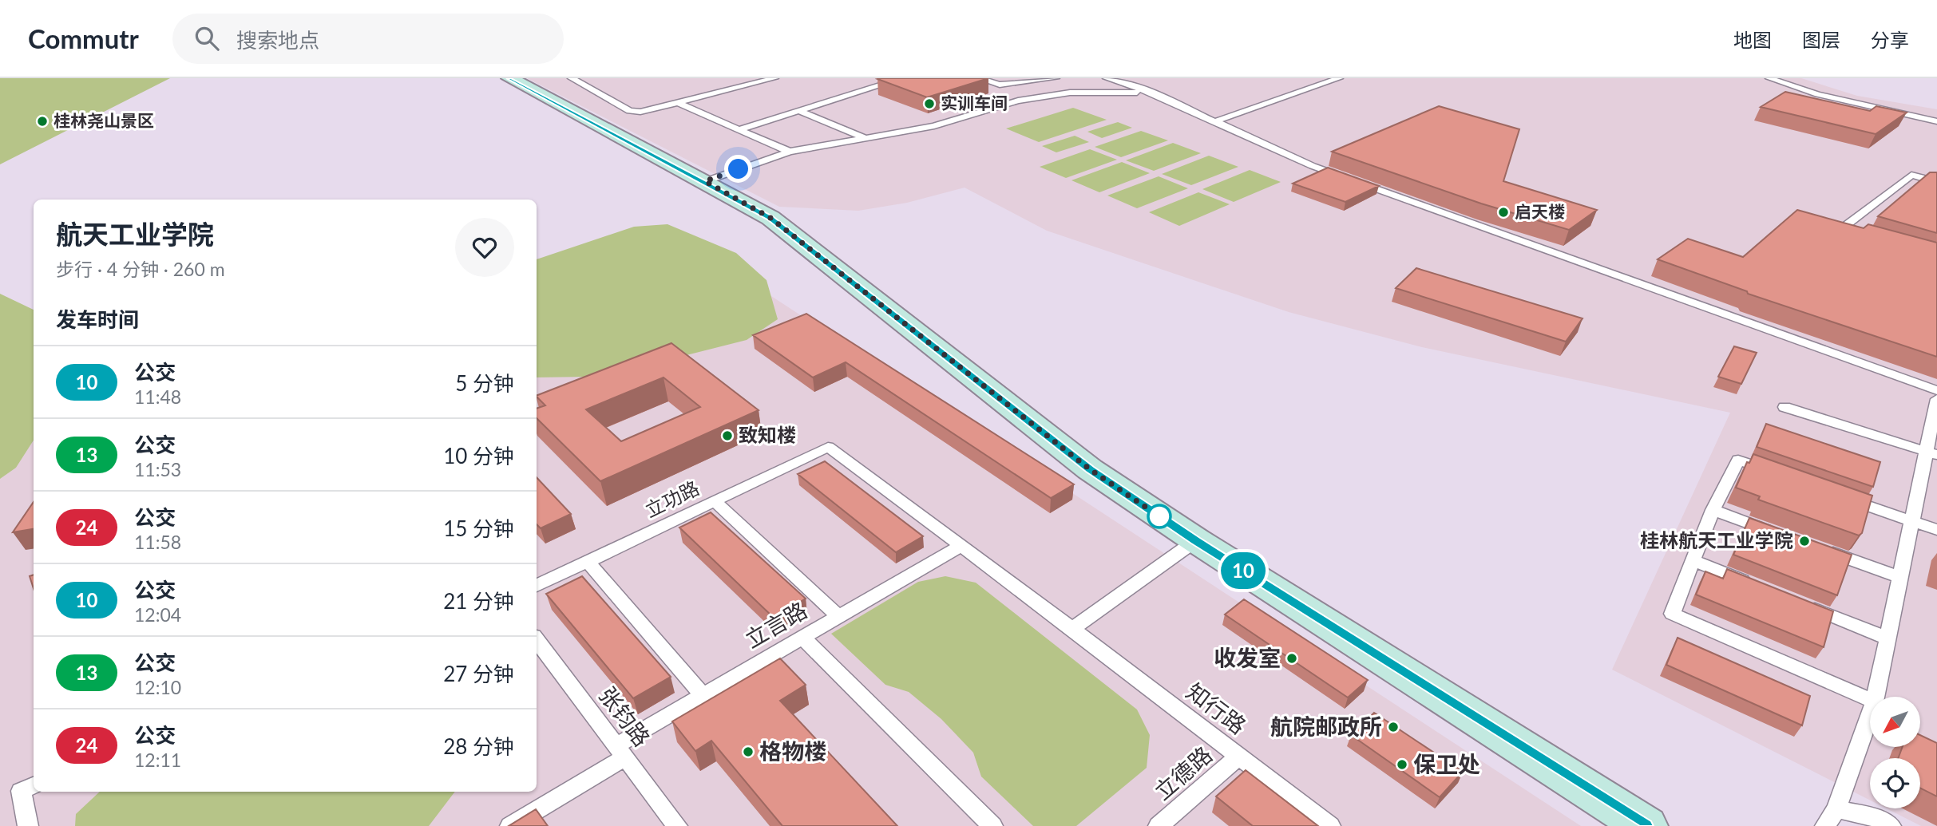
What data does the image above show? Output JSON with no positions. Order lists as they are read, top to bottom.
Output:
{
  "streets": {
    "lane": [
      "立功路",
      "立言路",
      "知行路",
      "张钧路",
      "立德路"
    ]
  },
  "crossings": [
    ["立功路", "知行路"],
    ["立言路", "知行路"],
    ["立言路", "张钧路"],
    ["知行路", "立德路"]
  ],
  "places": [
    "实训车间",
    "桂林尧山景区",
    "启天楼",
    "致知楼",
    "桂林航天工业学院",
    "收发室",
    "航院邮政所",
    "格物楼",
    "保卫处"
  ],
  "lines": ["bus line 10"],
  "north": "bottom left",
  "page": {
    "header": "Commutr",
    "search": "搜索地点",
    "nav": ["地图", "图层", "分享"],
    "on_map": "10",
    "heading": [
      ["航天工业学院", "步行 · 4 分钟 · 260 m"],
      "发车时间"
    ],
    "list": [
      {
        "mark": "10",
        "name": "公交",
        "note": "11:48",
        "value": "5 分钟"
      },
      {
        "mark": "13",
        "name": "公交",
        "note": "11:53",
        "value": "10 分钟"
      },
      {
        "mark": "24",
        "name": "公交",
        "note": "11:58",
        "value": "15 分钟"
      },
      {
        "mark": "10",
        "name": "公交",
        "note": "12:04",
        "value": "21 分钟"
      },
      {
        "mark": "13",
        "name": "公交",
        "note": "12:10",
        "value": "27 分钟"
      },
      {
        "mark": "24",
        "name": "公交",
        "note": "12:11",
        "value": "28 分钟"
      }
    ]
  }
}
